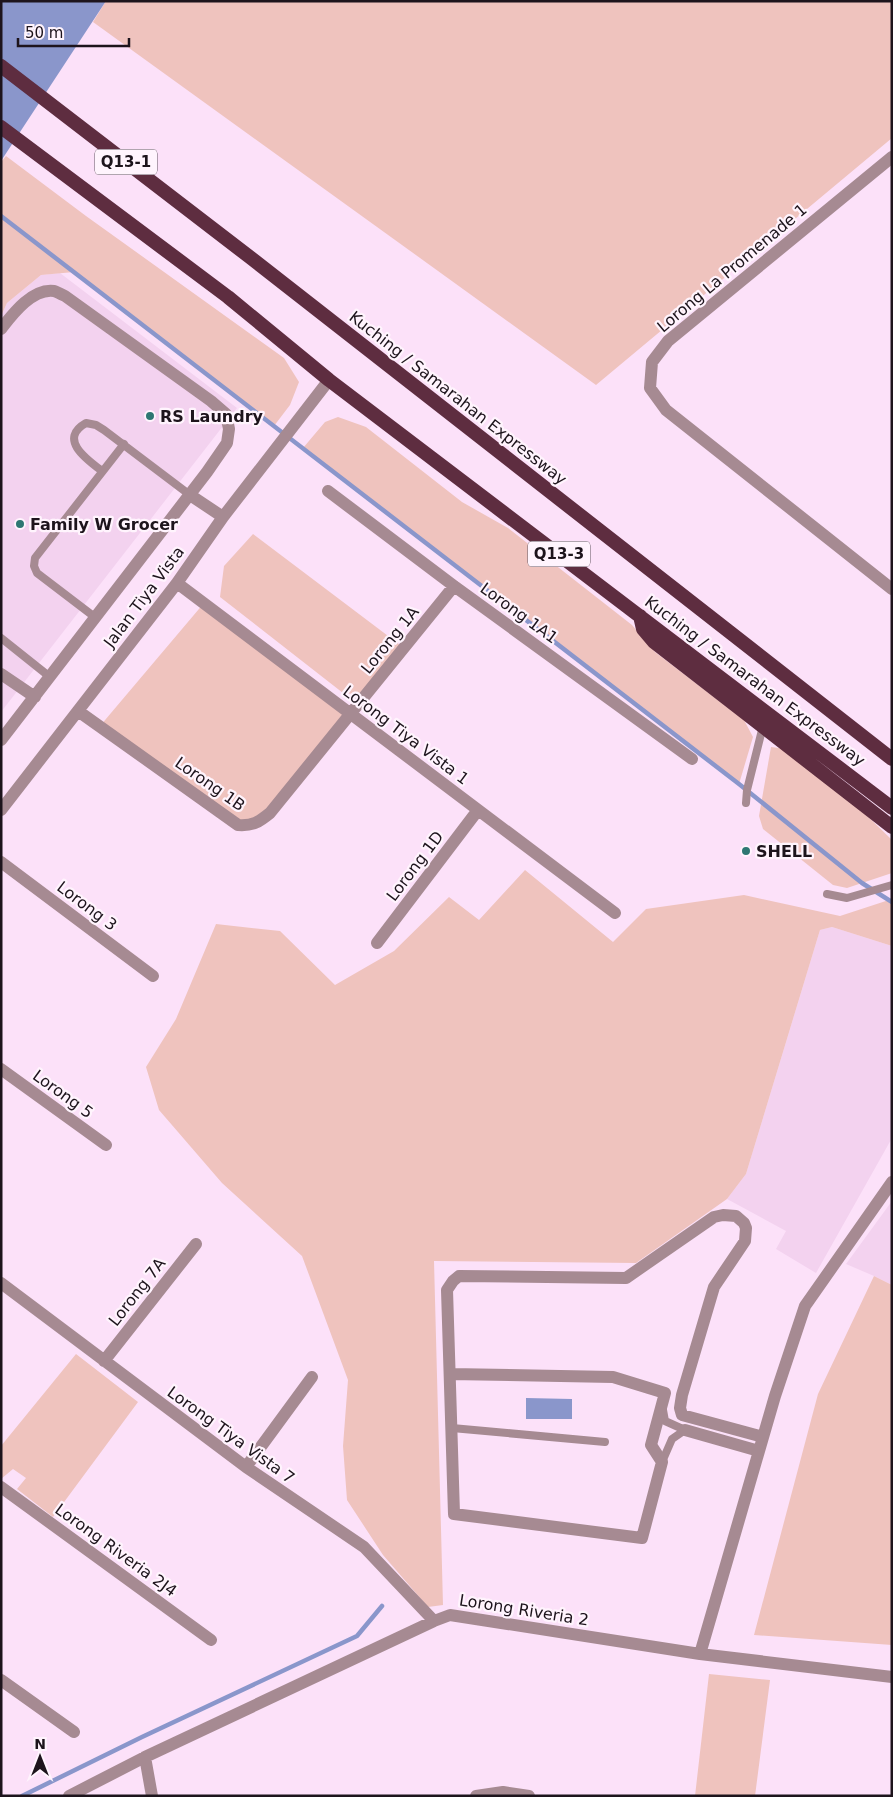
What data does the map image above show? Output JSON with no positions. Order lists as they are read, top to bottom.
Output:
{
  "streets": {
    "highway": ["Q13-1", "Kuching / Samarahan Expressway", "Q13-3"],
    "street": [
      "Lorong La Promenade 1",
      "Jalan Tiya Vista",
      "Lorong 1A1",
      "Lorong 1A",
      "Lorong Tiya Vista 1",
      "Lorong 1B",
      "Lorong 1D",
      "Lorong 3",
      "Lorong 5",
      "Lorong 7A",
      "Lorong Tiya Vista 7",
      "Lorong Riveria 2J4",
      "Lorong Riveria 2"
    ]
  },
  "crossings": [
    ["Kuching / Samarahan Expressway", "Jalan Tiya Vista"],
    ["Jalan Tiya Vista", "Lorong Tiya Vista 1"],
    ["Jalan Tiya Vista", "Lorong 1B"],
    ["Lorong 1A1", "Lorong 1A"],
    ["Lorong 1A", "Lorong Tiya Vista 1"],
    ["Lorong 1A", "Lorong 1B"],
    ["Lorong Tiya Vista 1", "Lorong 1B"],
    ["Lorong Tiya Vista 1", "Lorong 1D"],
    ["Lorong 7A", "Lorong Tiya Vista 7"],
    ["Lorong Tiya Vista 7", "Lorong Riveria 2"]
  ],
  "places": ["RS Laundry", "Family W Grocer", "SHELL"],
  "scale_bar": "50 m",
  "north": "top"
}
